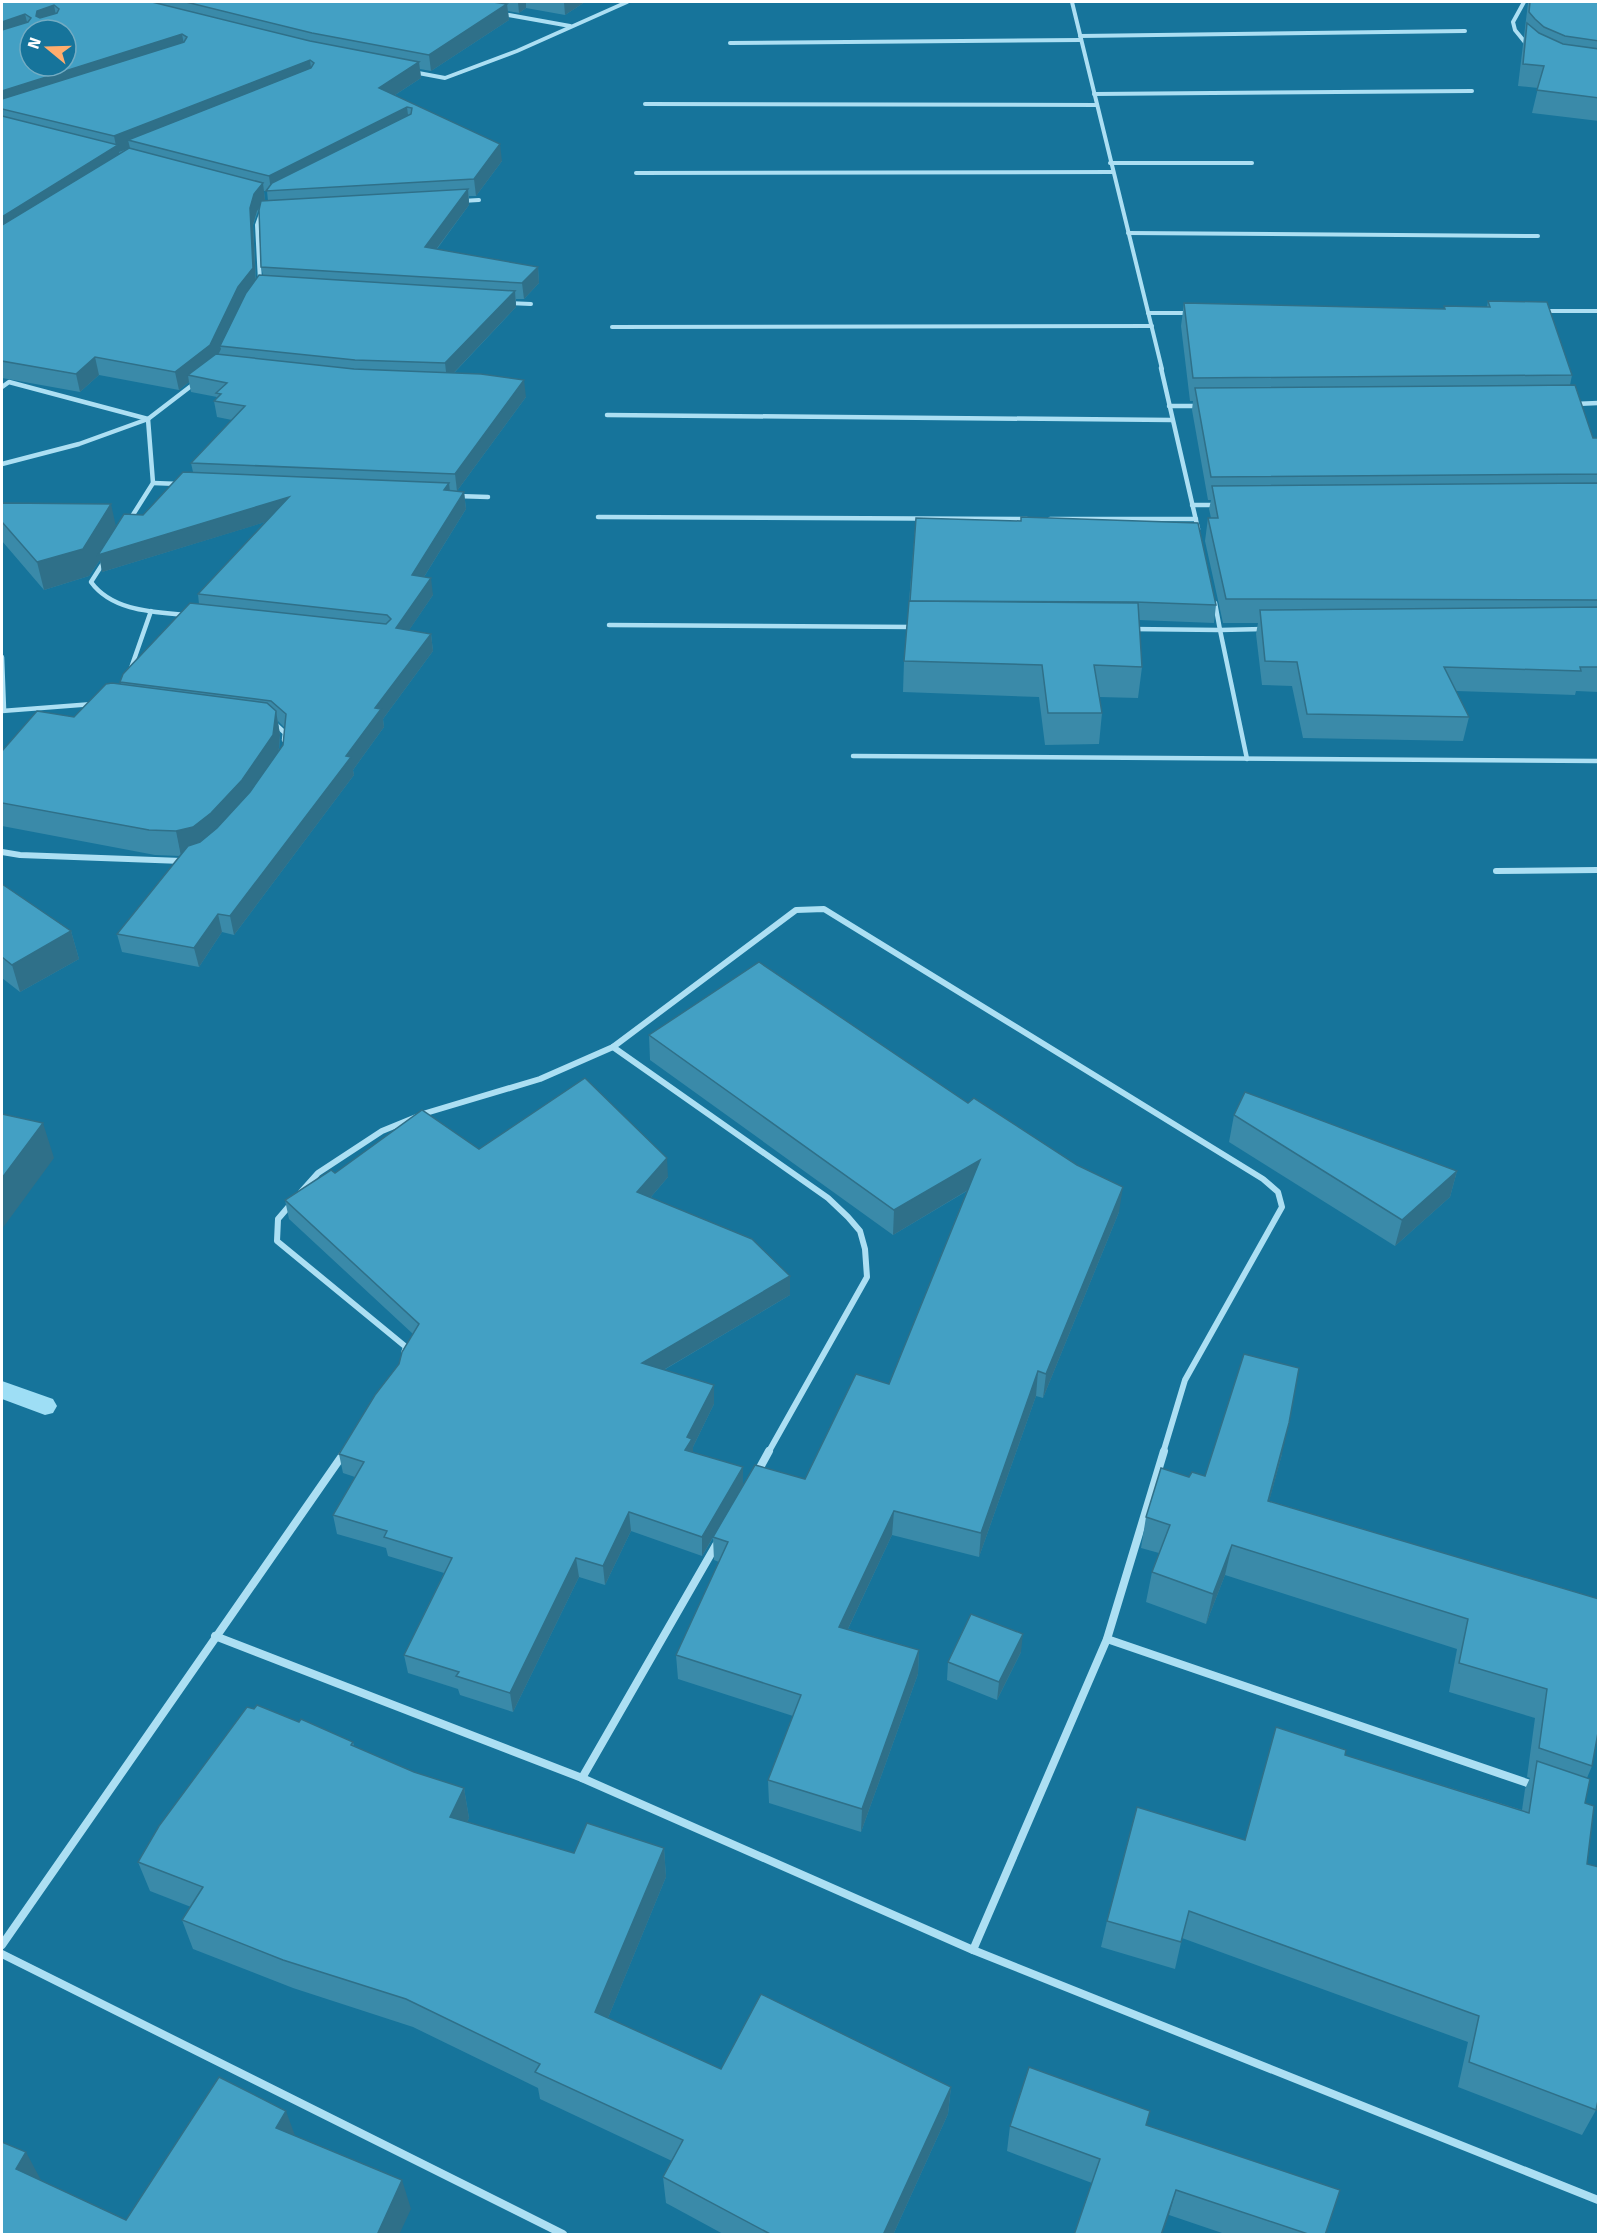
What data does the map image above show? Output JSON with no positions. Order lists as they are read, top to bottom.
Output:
{
  "north": "left"
}
